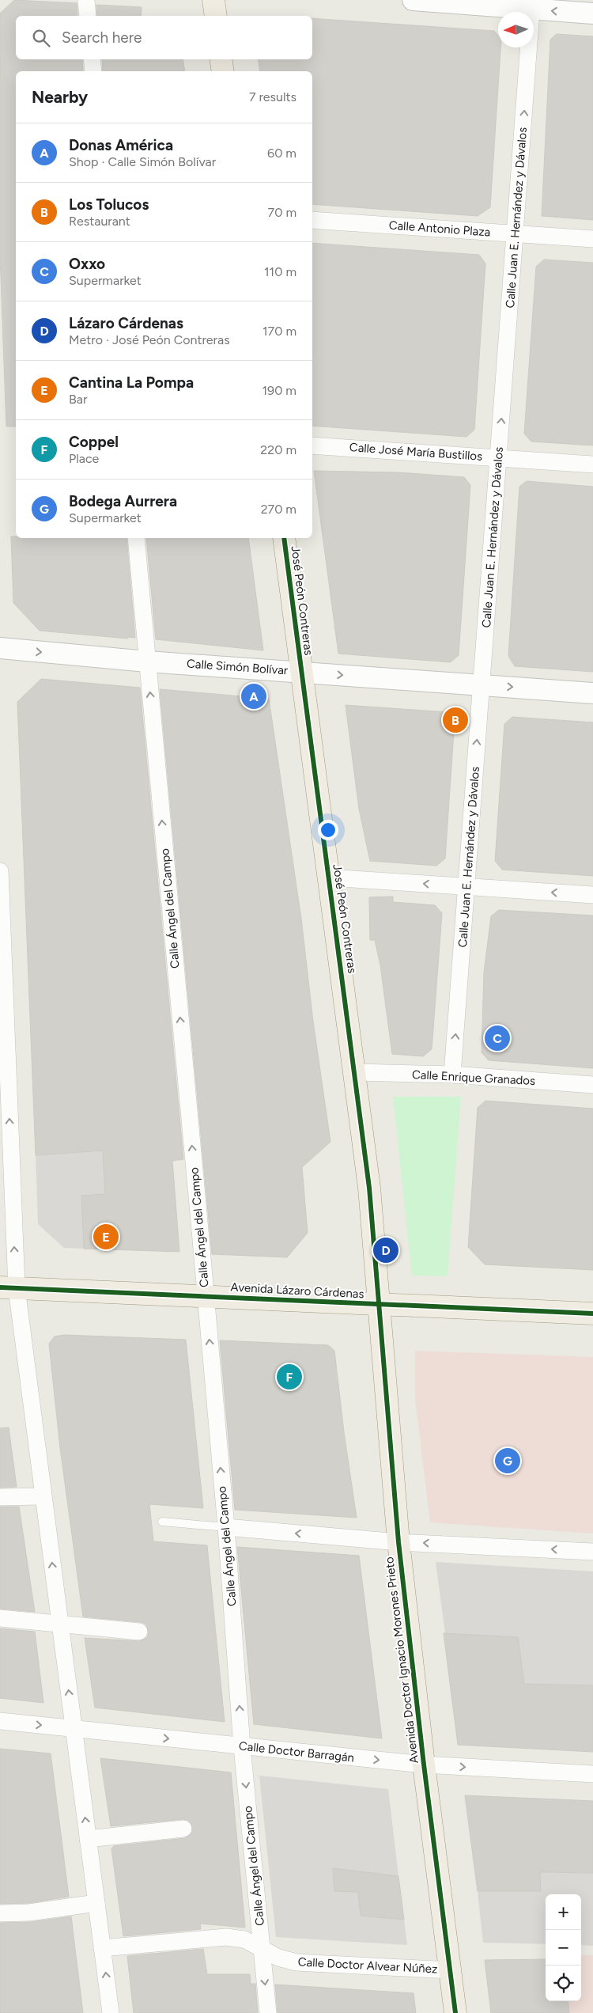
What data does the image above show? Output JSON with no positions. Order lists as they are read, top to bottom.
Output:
{
  "streets": {
    "main road": ["José Peón Contreras", "Avenida Lázaro Cárdenas", "Avenida Doctor Ignacio Morones Prieto"],
    "street": [
      "Calle Juan E. Hernández y Dávalos",
      "Calle Antonio Plaza",
      "Calle José María Bustillos",
      "Calle Simón Bolívar",
      "Calle Ángel del Campo",
      "Calle Enrique Granados",
      "Calle Doctor Barragán",
      "Calle Doctor Alvear Núñez"
    ]
  },
  "crossings": [
    ["Calle Juan E. Hernández y Dávalos", "Calle Antonio Plaza"],
    ["Calle Juan E. Hernández y Dávalos", "Calle José María Bustillos"],
    ["Calle Juan E. Hernández y Dávalos", "Calle Simón Bolívar"],
    ["Calle Juan E. Hernández y Dávalos", "Calle Enrique Granados"],
    ["José Peón Contreras", "Calle Simón Bolívar"],
    ["José Peón Contreras", "Calle Enrique Granados"],
    ["José Peón Contreras", "Avenida Lázaro Cárdenas"],
    ["José Peón Contreras", "Avenida Doctor Ignacio Morones Prieto"],
    ["Calle Simón Bolívar", "Calle Ángel del Campo"],
    ["Calle Ángel del Campo", "Avenida Lázaro Cárdenas"],
    ["Calle Ángel del Campo", "Calle Doctor Barragán"],
    ["Calle Ángel del Campo", "Calle Doctor Alvear Núñez"],
    ["Avenida Lázaro Cárdenas", "Avenida Doctor Ignacio Morones Prieto"],
    ["Avenida Doctor Ignacio Morones Prieto", "Calle Doctor Barragán"],
    ["Avenida Doctor Ignacio Morones Prieto", "Calle Doctor Alvear Núñez"]
  ],
  "one_way": ["Calle Juan E. Hernández y Dávalos", "Calle Simón Bolívar"],
  "north": "left",
  "page": {
    "search": "Search here",
    "heading": ["Nearby", "7 results"],
    "list": [
      {
        "mark": "A",
        "name": "Donas América",
        "note": "Shop · Calle Simón Bolívar",
        "value": "60 m"
      },
      {
        "mark": "B",
        "name": "Los Tolucos",
        "note": "Restaurant",
        "value": "70 m"
      },
      {
        "mark": "C",
        "name": "Oxxo",
        "note": "Supermarket",
        "value": "110 m"
      },
      {
        "mark": "D",
        "name": "Lázaro Cárdenas",
        "note": "Metro · José Peón Contreras",
        "value": "170 m"
      },
      {
        "mark": "E",
        "name": "Cantina La Pompa",
        "note": "Bar",
        "value": "190 m"
      },
      {
        "mark": "F",
        "name": "Coppel",
        "note": "Place",
        "value": "220 m"
      },
      {
        "mark": "G",
        "name": "Bodega Aurrera",
        "note": "Supermarket",
        "value": "270 m"
      }
    ],
    "pins": [
      "A",
      "B",
      "C",
      "E",
      "D",
      "F",
      "G"
    ],
    "map_buttons": ["+", "−"]
  }
}
